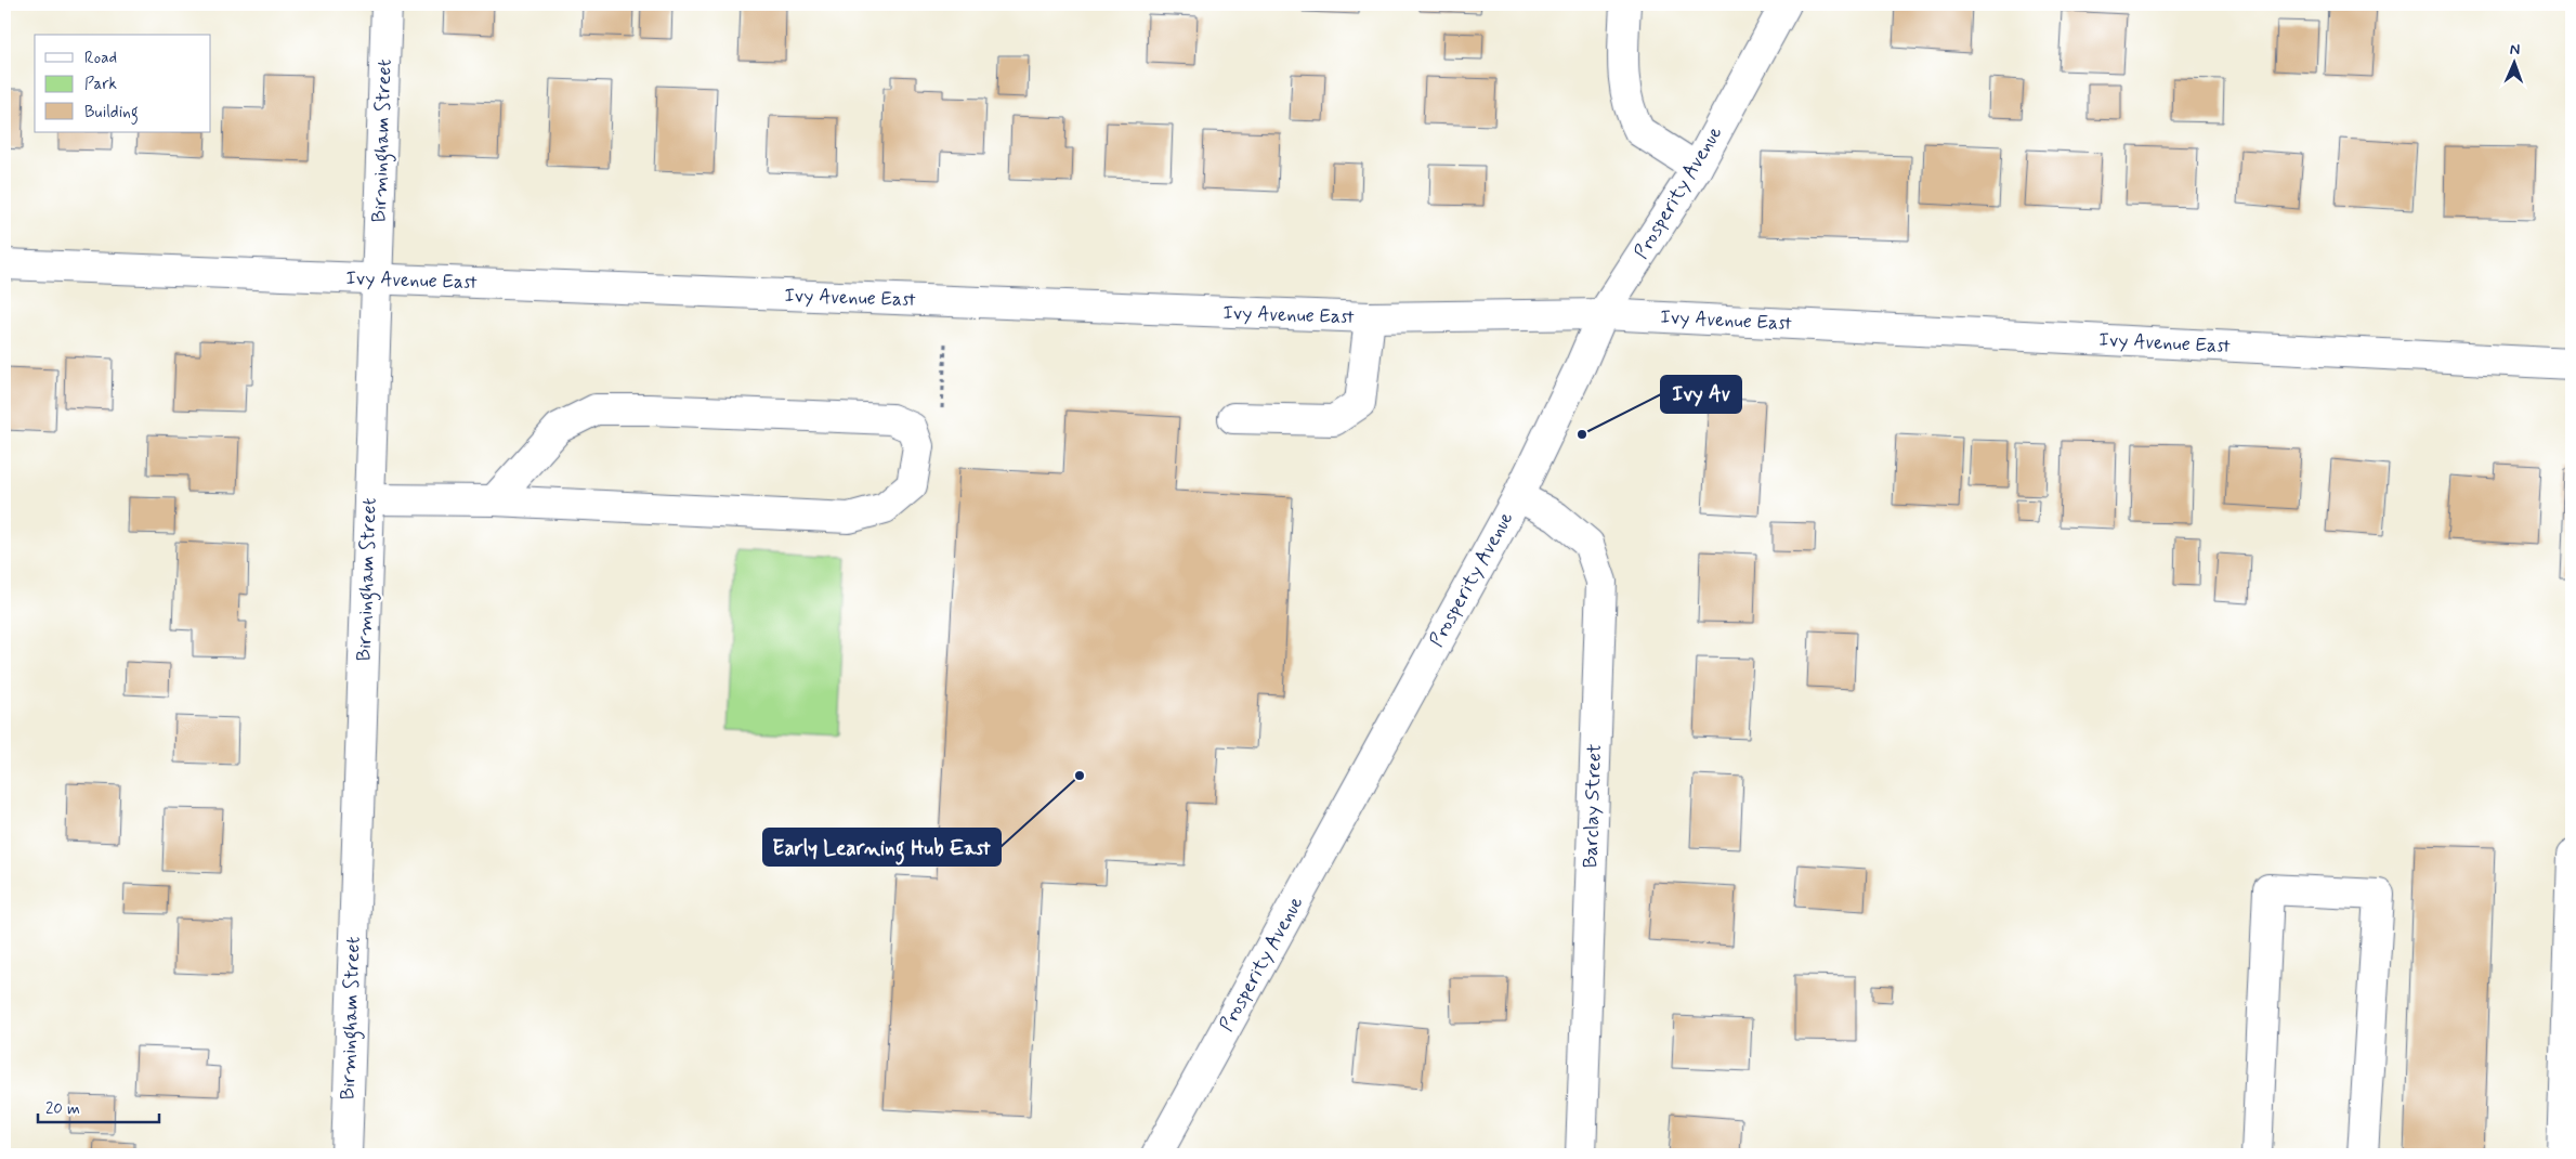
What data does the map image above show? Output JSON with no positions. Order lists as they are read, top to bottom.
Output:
{
  "streets": {
    "street": [
      "Birmingham Street",
      "Prosperity Avenue",
      "Ivy Avenue East",
      "Barclay Street"
    ]
  },
  "crossings": [
    ["Birmingham Street", "Ivy Avenue East"],
    ["Prosperity Avenue", "Ivy Avenue East"],
    ["Prosperity Avenue", "Barclay Street"]
  ],
  "places": ["Ivy Av", "Early Learning Hub East"],
  "legend": ["Road", "Park", "Building"],
  "scale_bar": "20 m",
  "north": "top"
}
